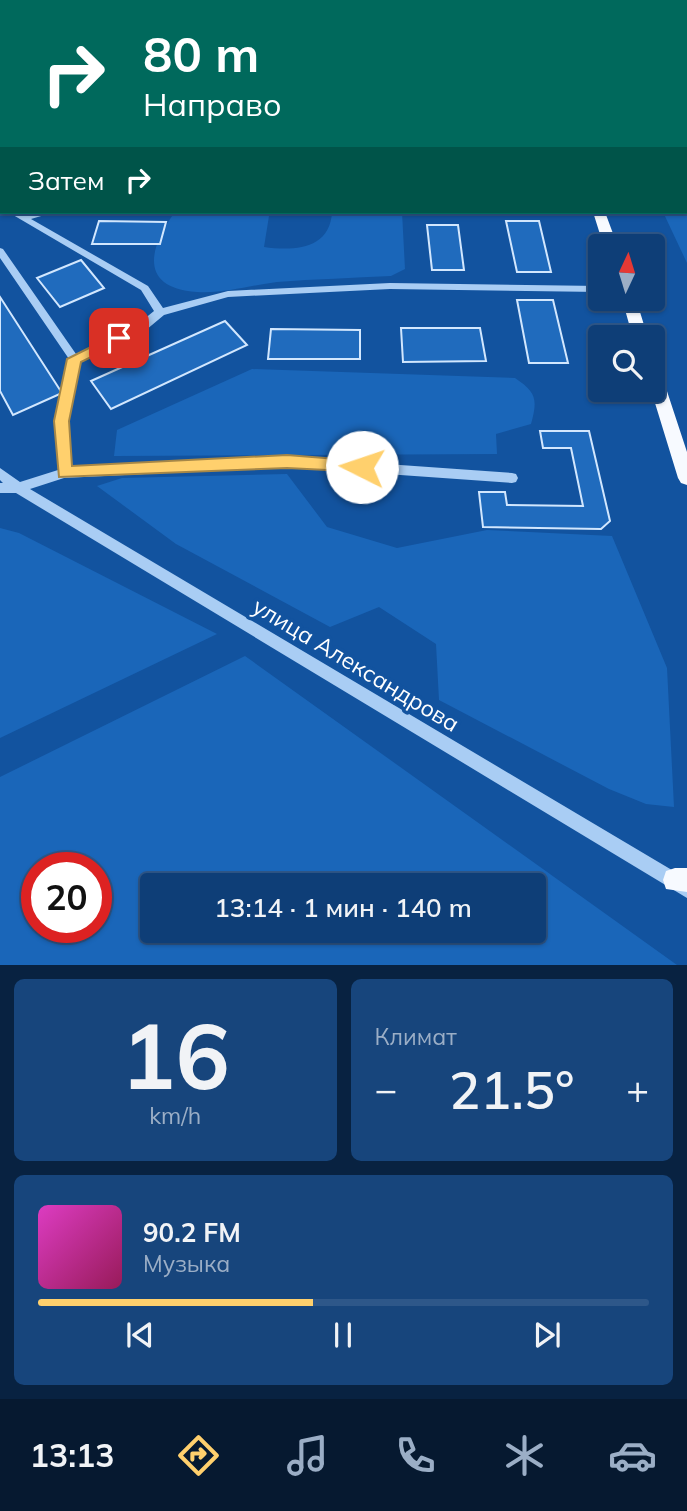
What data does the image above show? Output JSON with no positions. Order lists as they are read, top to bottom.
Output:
{
  "streets": {
    "street": ["улица Александрова"]
  },
  "north": "top",
  "page": {
    "turn": ["80 m", "Направо"],
    "then": "Затем",
    "limit": "20",
    "trip": "13:14 · 1 мин · 140 m",
    "tile": [
      ["16", "km/h"],
      "Климат"
    ],
    "heat": ["−", "21.5°", "+"],
    "song": ["90.2 FM", "Музыка"],
    "tabs": "13:13"
  }
}
